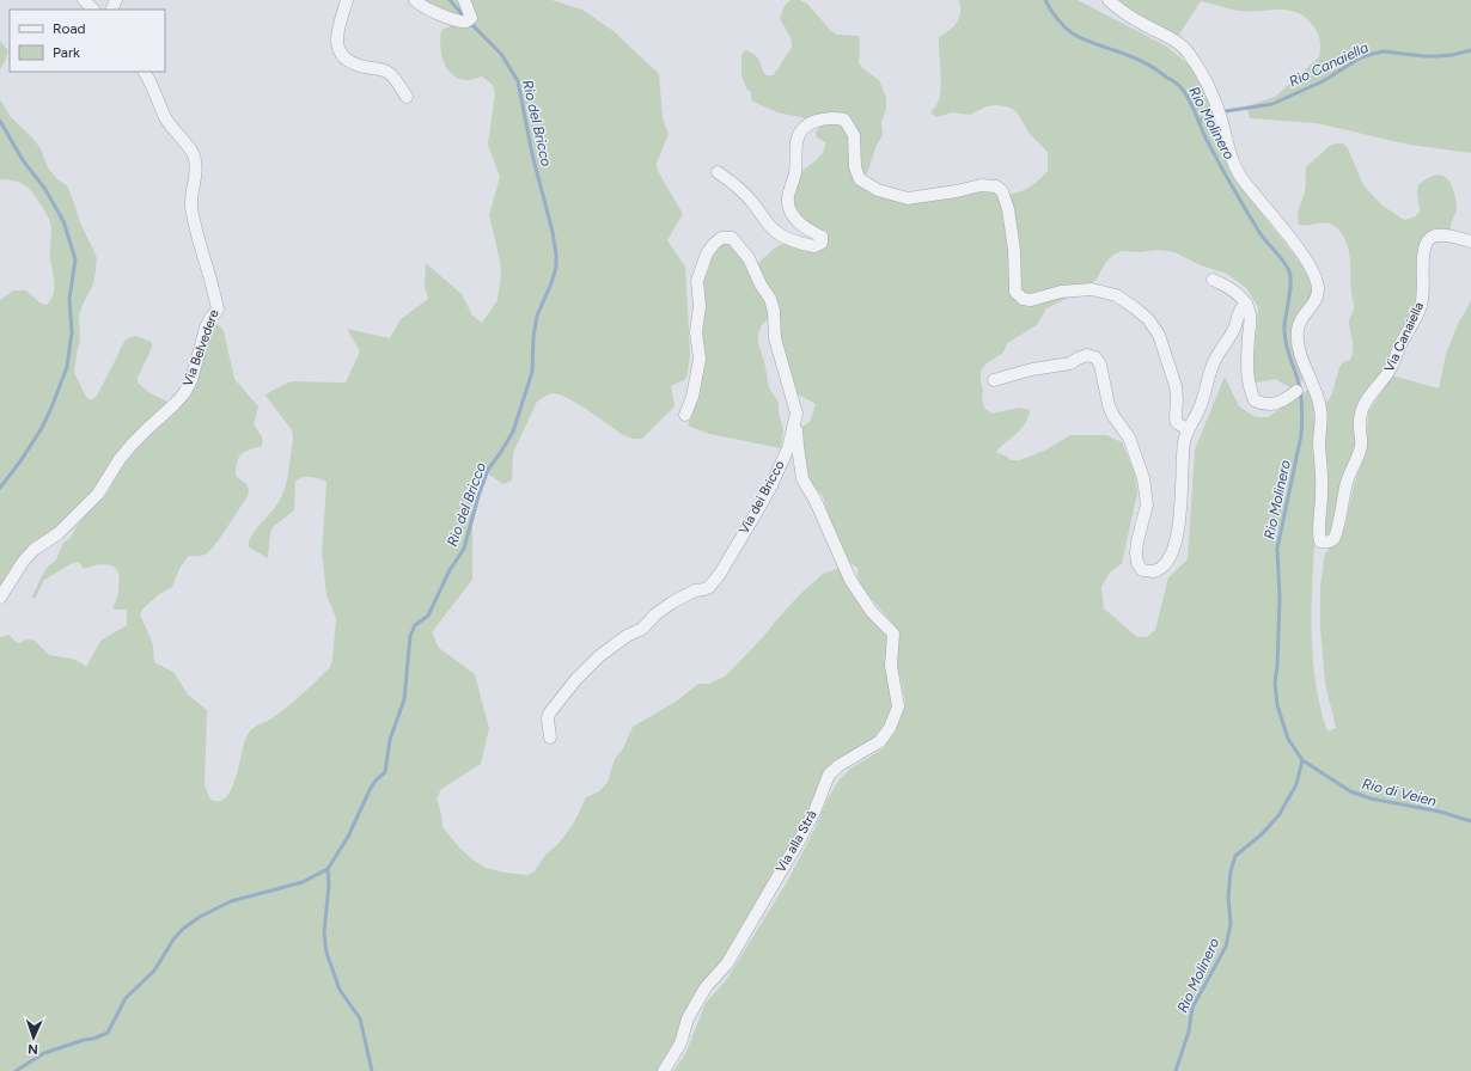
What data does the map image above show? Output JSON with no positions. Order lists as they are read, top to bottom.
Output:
{
  "streets": {
    "street": [
      "Via Canaiella",
      "Via Belvedere",
      "Via dei Bricco",
      "Via alla Strà"
    ]
  },
  "crossings": [
    ["Via dei Bricco", "Via alla Strà"]
  ],
  "water": [
    "Rio Canaiella",
    "Rio del Bricco",
    "Rio Molinero",
    "Rio di Veien"
  ],
  "legend": ["Road", "Park"],
  "north": "bottom"
}
